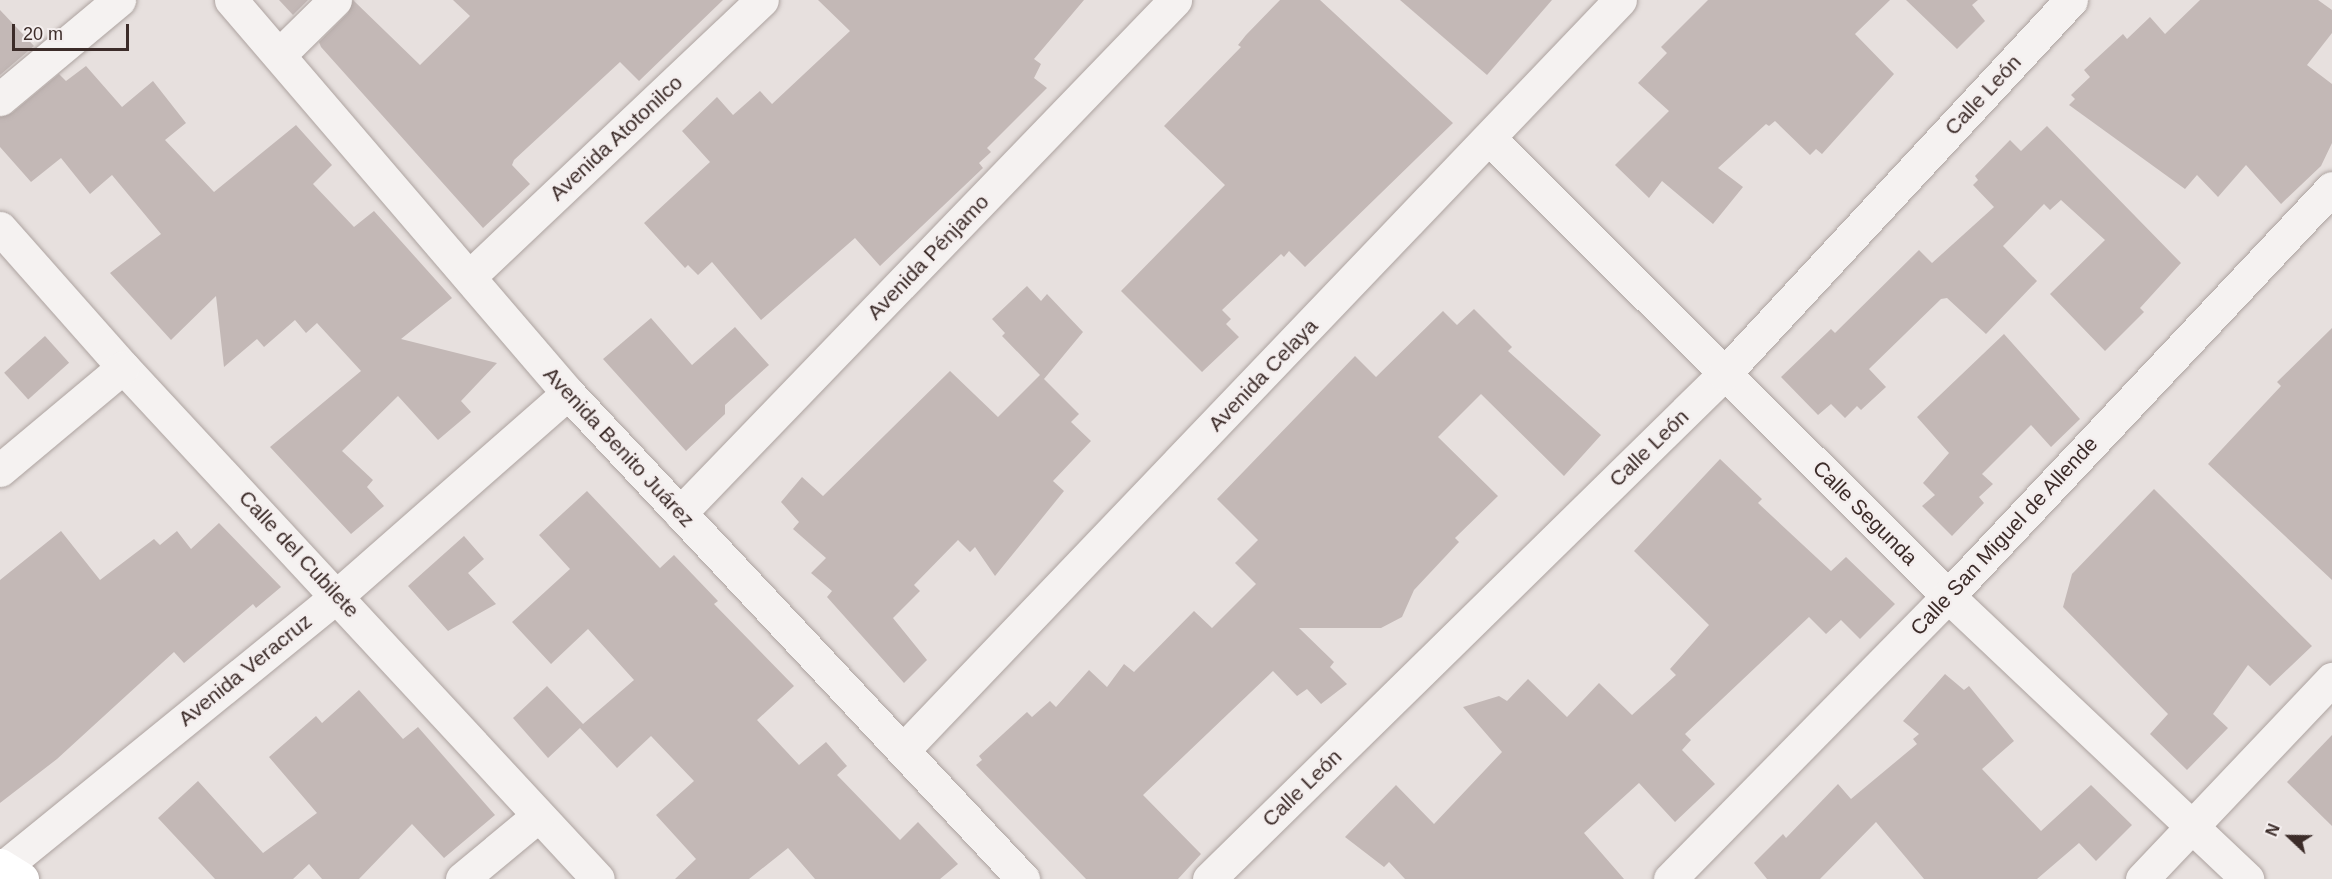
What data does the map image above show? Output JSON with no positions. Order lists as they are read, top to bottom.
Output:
{
  "streets": {
    "street": [
      "Calle León",
      "Avenida Atotonilco",
      "Avenida Pénjamo",
      "Avenida Celaya",
      "Avenida Benito Juárez",
      "Calle Segunda",
      "Calle San Miguel de Allende",
      "Calle del Cubilete",
      "Avenida Veracruz"
    ]
  },
  "crossings": [
    ["Calle León", "Calle Segunda"],
    ["Avenida Atotonilco", "Avenida Benito Juárez"],
    ["Avenida Pénjamo", "Avenida Benito Juárez"],
    ["Avenida Celaya", "Avenida Benito Juárez"],
    ["Avenida Celaya", "Calle Segunda"],
    ["Avenida Benito Juárez", "Avenida Veracruz"],
    ["Calle Segunda", "Calle San Miguel de Allende"],
    ["Calle del Cubilete", "Avenida Veracruz"]
  ],
  "scale_bar": "20 m",
  "north": "left"
}
